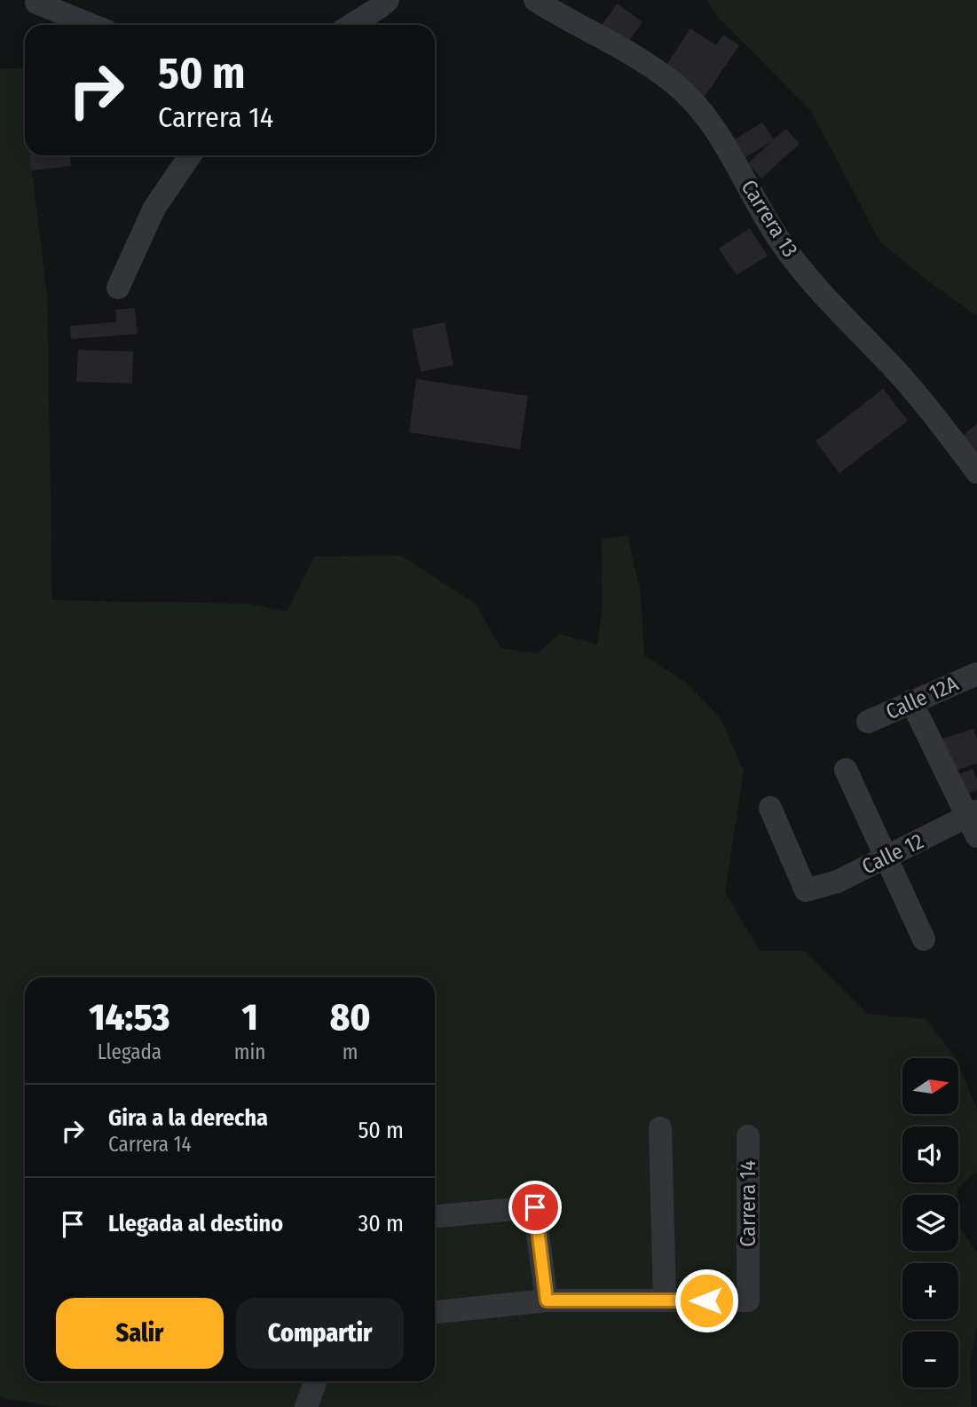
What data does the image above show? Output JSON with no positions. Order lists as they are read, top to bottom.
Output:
{
  "streets": {
    "street": [
      "Carrera 13",
      "Calle 12A",
      "Calle 12",
      "Carrera 14"
    ]
  },
  "north": "right",
  "page": {
    "turn": ["50 m", "Carrera 14"],
    "eta": [
      "14:53",
      "Llegada",
      "1",
      "min",
      "80",
      "m"
    ],
    "map_buttons": ["+", "−"],
    "list": [
      {
        "name": "Gira a la derecha",
        "note": "Carrera 14",
        "value": "50 m"
      },
      {
        "name": "Llegada al destino",
        "value": "30 m"
      }
    ],
    "buttons": ["Salir", "Compartir"]
  }
}
